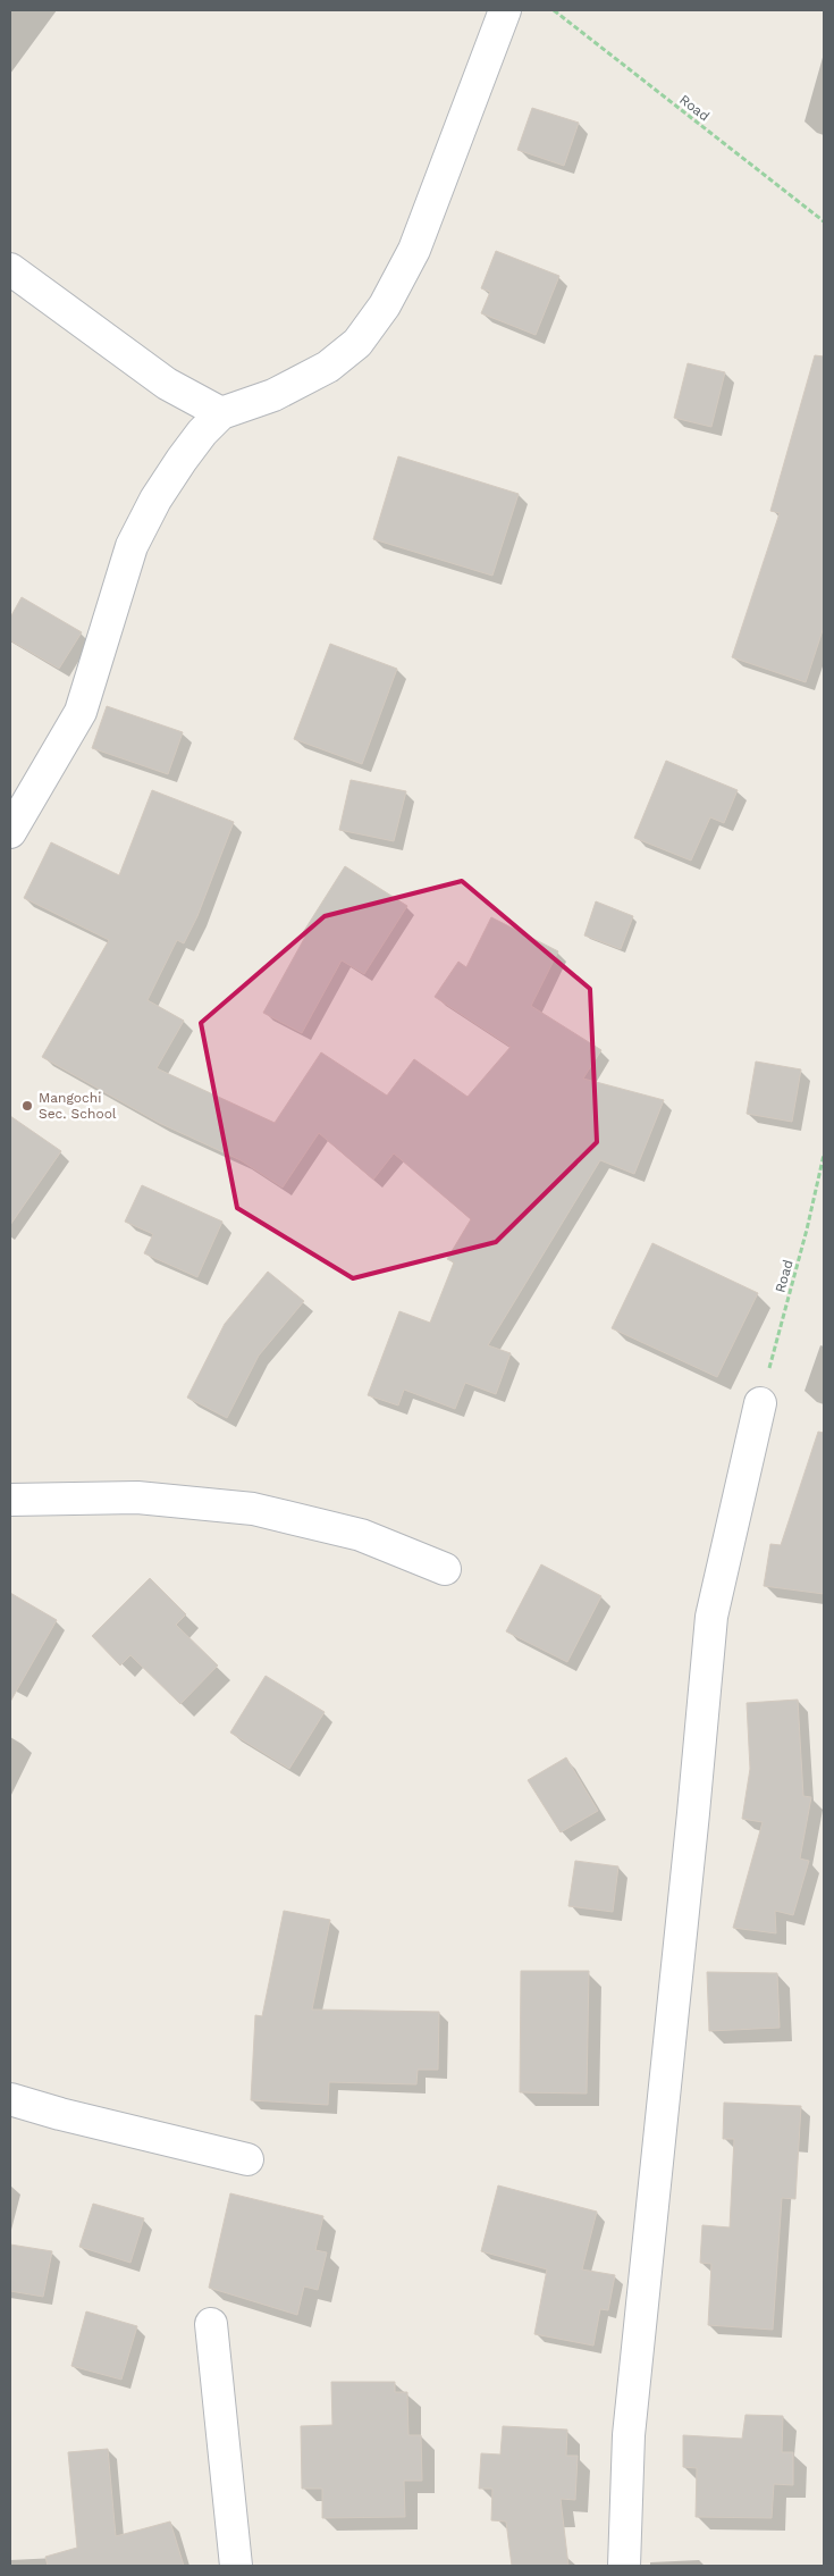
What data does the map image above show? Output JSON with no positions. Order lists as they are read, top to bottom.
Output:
{
  "streets": {
    "path": ["Road"]
  },
  "places": ["Mangochi Sec. School"]
}
